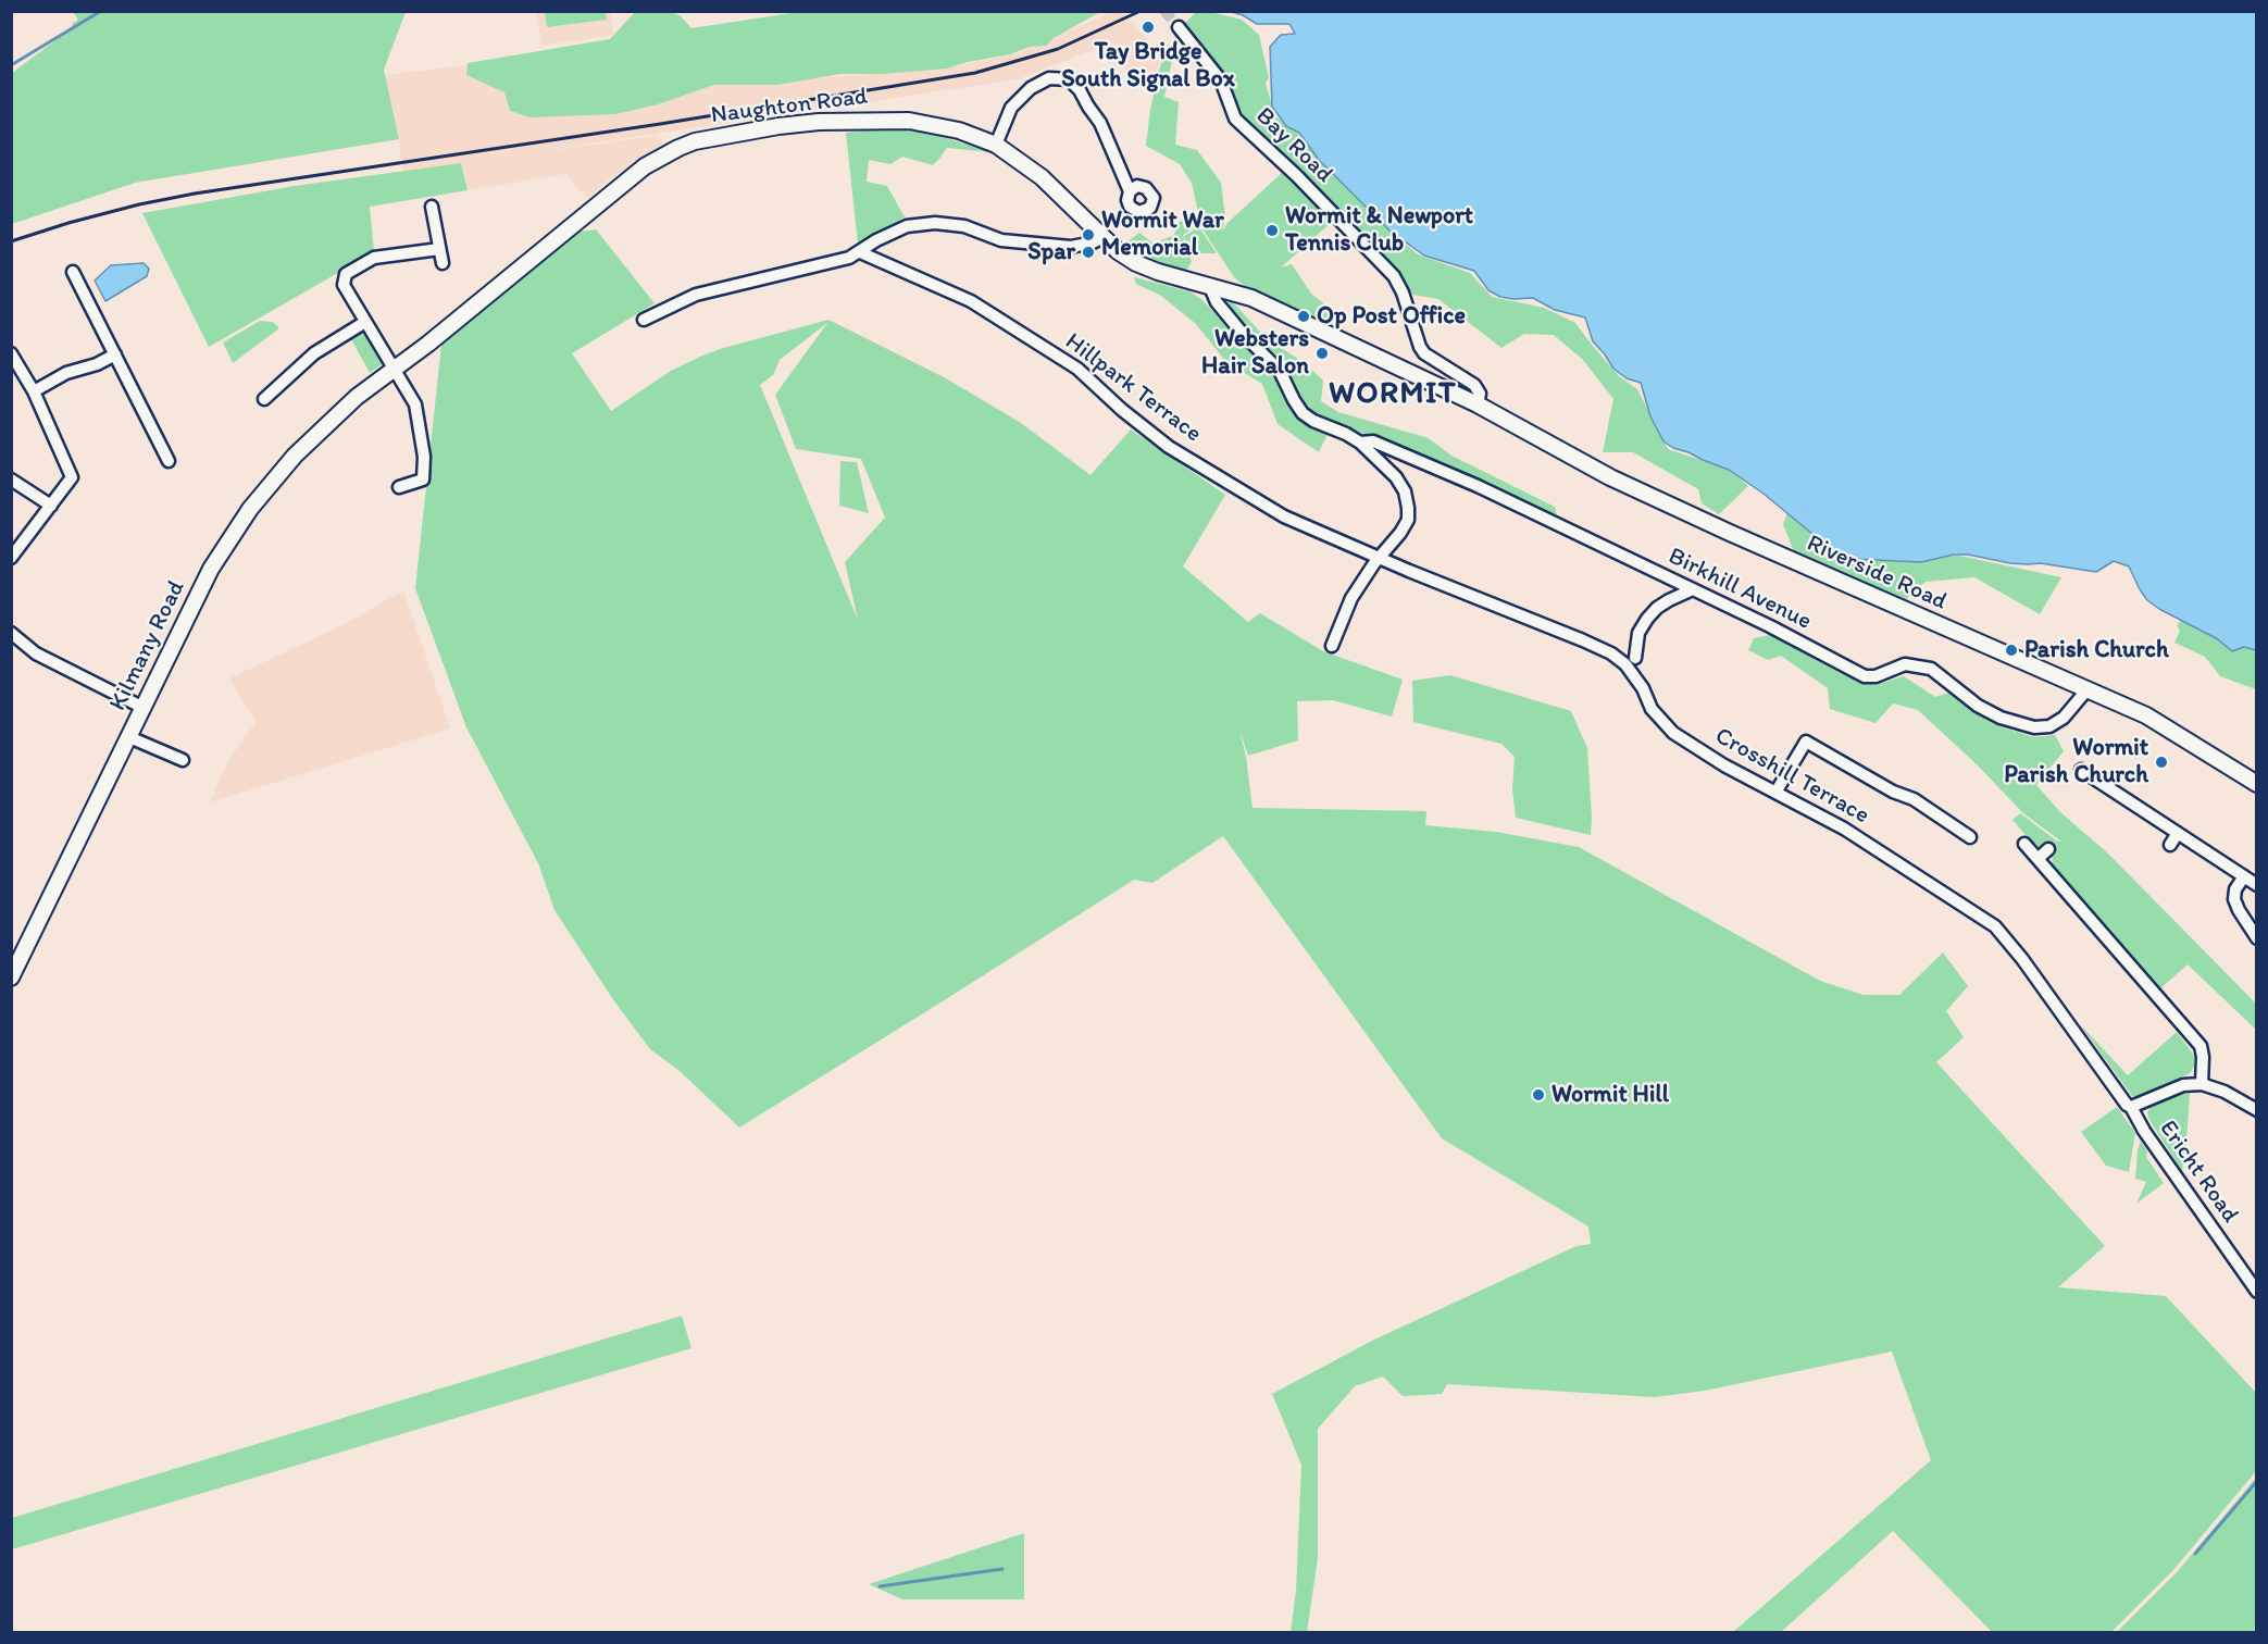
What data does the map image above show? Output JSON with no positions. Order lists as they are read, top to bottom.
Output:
{
  "streets": {
    "main road": ["Naughton Road", "Riverside Road", "Kilmany Road"],
    "street": [
      "Bay Road",
      "Hillpark Terrace",
      "Birkhill Avenue",
      "Crosshill Terrace",
      "Ericht Road"
    ]
  },
  "crossings": [
    ["Naughton Road", "Bay Road"],
    ["Naughton Road", "Riverside Road"],
    ["Naughton Road", "Kilmany Road"],
    ["Bay Road", "Riverside Road"],
    ["Hillpark Terrace", "Crosshill Terrace"],
    ["Riverside Road", "Birkhill Avenue"],
    ["Crosshill Terrace", "Ericht Road"]
  ],
  "districts": ["WORMIT"],
  "places": [
    "Tay Bridge South Signal Box",
    "Wormit & Newport Tennis Club",
    "Wormit War Memorial",
    "Spar",
    "Op Post Office",
    "Websters Hair Salon",
    "Parish Church",
    "Wormit Parish Church",
    "Wormit Hill"
  ]
}
